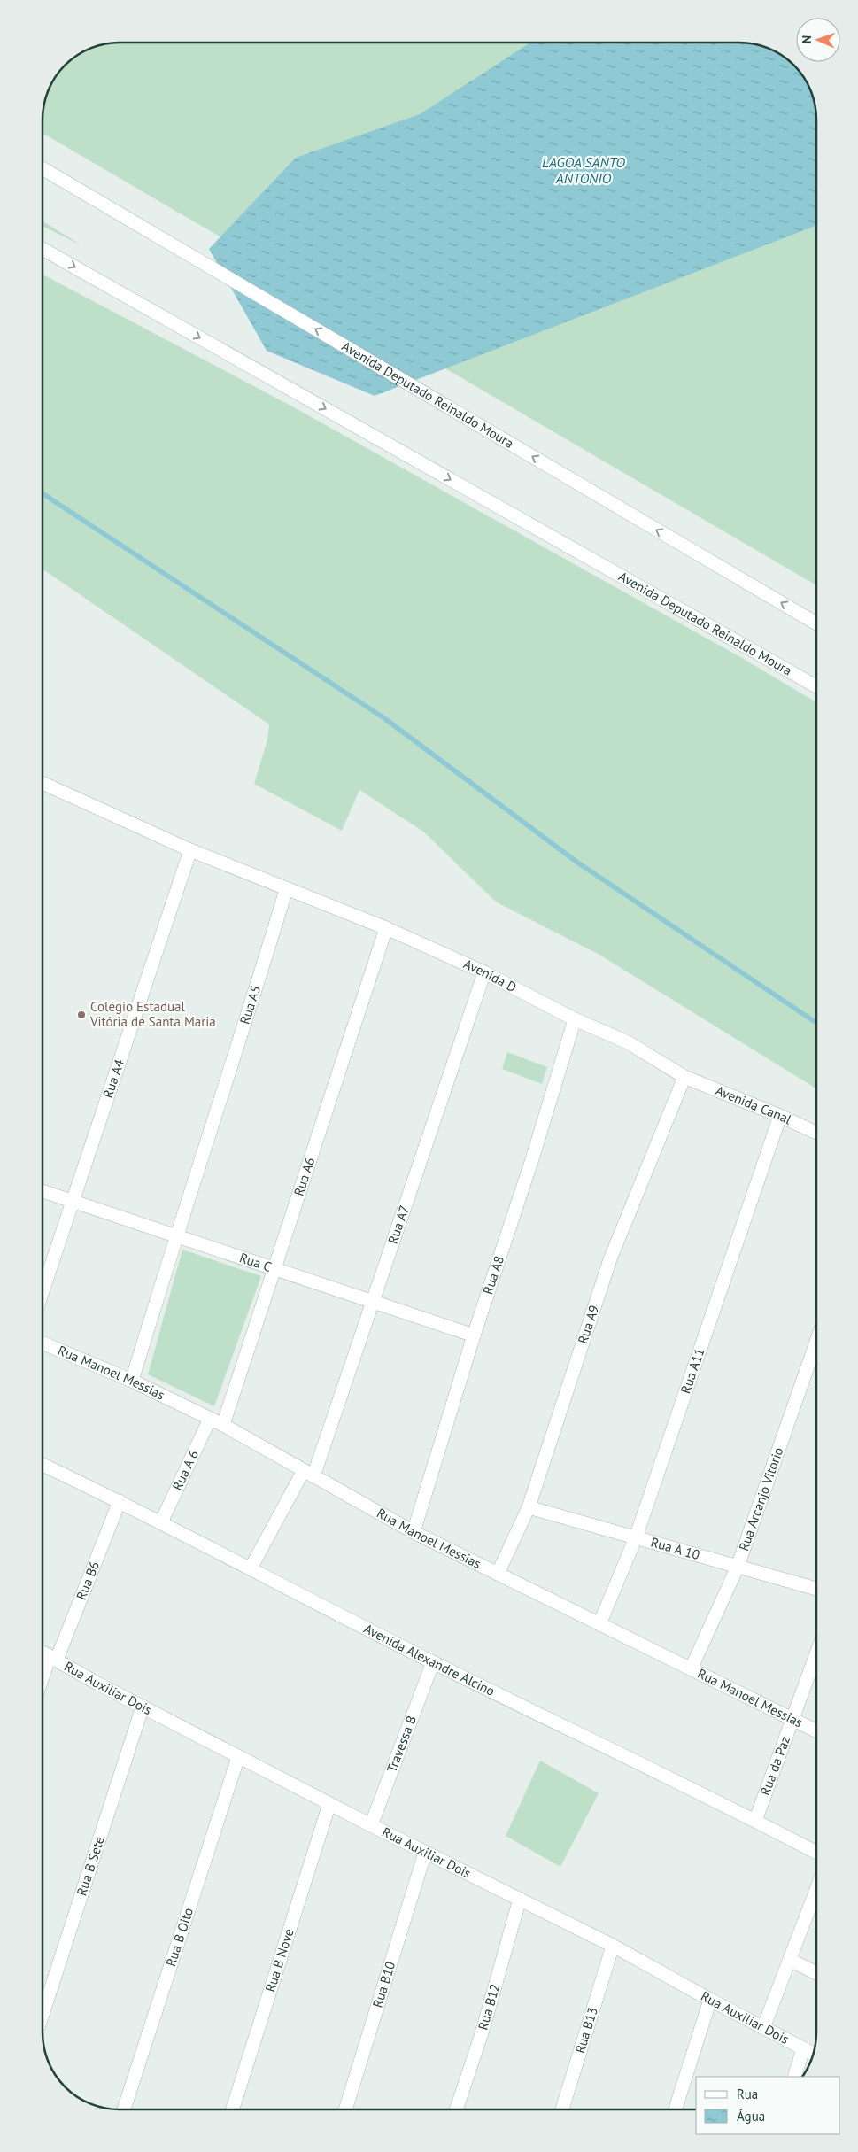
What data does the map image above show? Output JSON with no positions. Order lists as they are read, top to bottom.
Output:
{
  "streets": {
    "street": [
      "Avenida Deputado Reinaldo Moura",
      "Avenida D",
      "Rua A5",
      "Rua A4",
      "Avenida Canal",
      "Rua A6",
      "Rua A7",
      "Rua C",
      "Rua A8",
      "Rua A9",
      "Rua A11",
      "Rua Manoel Messias",
      "Rua A 6",
      "Rua Arcanjo Vitorio",
      "Rua A 10",
      "Rua B6",
      "Avenida Alexandre Alcino",
      "Rua Auxiliar Dois",
      "Travessa B",
      "Rua da Paz",
      "Rua B Sete",
      "Rua B Oito",
      "Rua B Nove",
      "Rua B10",
      "Rua B12",
      "Rua B13"
    ]
  },
  "crossings": [
    ["Avenida D", "Rua A5"],
    ["Avenida D", "Avenida Canal"],
    ["Avenida D", "Rua A6"],
    ["Avenida D", "Rua A7"],
    ["Avenida D", "Rua A8"],
    ["Avenida D", "Rua A9"],
    ["Rua A5", "Rua C"],
    ["Rua A5", "Rua Manoel Messias"],
    ["Rua A4", "Rua C"],
    ["Avenida Canal", "Rua A9"],
    ["Avenida Canal", "Rua A11"],
    ["Rua A6", "Rua C"],
    ["Rua A6", "Rua Manoel Messias"],
    ["Rua A7", "Rua C"],
    ["Rua A7", "Rua Manoel Messias"],
    ["Rua A7", "Avenida Alexandre Alcino"],
    ["Rua C", "Rua A8"],
    ["Rua A8", "Rua Manoel Messias"],
    ["Rua A9", "Rua Manoel Messias"],
    ["Rua A9", "Rua A 10"],
    ["Rua A11", "Rua Manoel Messias"],
    ["Rua A11", "Rua A 10"],
    ["Rua Manoel Messias", "Rua A 6"],
    ["Rua Manoel Messias", "Rua Arcanjo Vitorio"],
    ["Rua Manoel Messias", "Rua da Paz"],
    ["Rua A 6", "Avenida Alexandre Alcino"],
    ["Rua Arcanjo Vitorio", "Rua A 10"],
    ["Rua B6", "Avenida Alexandre Alcino"],
    ["Rua B6", "Rua Auxiliar Dois"],
    ["Avenida Alexandre Alcino", "Travessa B"],
    ["Avenida Alexandre Alcino", "Rua da Paz"],
    ["Rua Auxiliar Dois", "Travessa B"],
    ["Rua Auxiliar Dois", "Rua B Sete"],
    ["Rua Auxiliar Dois", "Rua B Oito"],
    ["Rua Auxiliar Dois", "Rua B Nove"],
    ["Rua Auxiliar Dois", "Rua B10"],
    ["Rua Auxiliar Dois", "Rua B12"],
    ["Rua Auxiliar Dois", "Rua B13"]
  ],
  "water": ["LAGOA SANTO ANTONIO"],
  "places": ["Colégio Estadual Vitória de Santa Maria"],
  "legend": ["Rua", "Água"],
  "north": "left"
}
